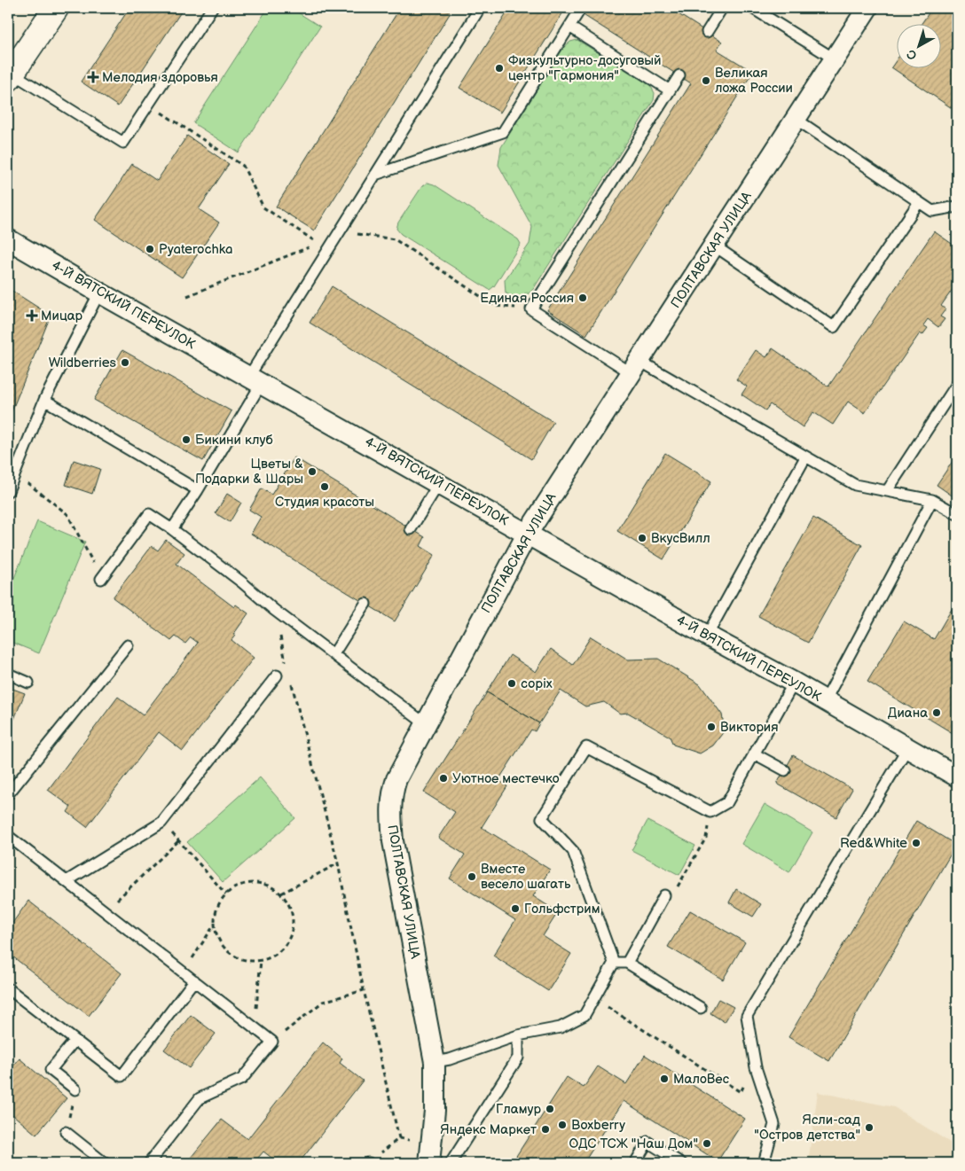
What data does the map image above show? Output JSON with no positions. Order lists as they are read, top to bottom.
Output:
{
  "streets": {
    "street": ["ПОЛТАВСКАЯ УЛИЦА", "4-Й ВЯТСКИЙ ПЕРЕУЛОК"]
  },
  "crossings": [
    ["ПОЛТАВСКАЯ УЛИЦА", "4-Й ВЯТСКИЙ ПЕРЕУЛОК"]
  ],
  "places": {
    "other": [
      "Физкультурно-досуговый центр \"Гармония\"",
      "Великая ложа России",
      "Pyaterochka",
      "Единая Россия",
      "Wildberries",
      "Бикини клуб",
      "Цветы & Подарки & Шары",
      "Студия красоты",
      "ВкусВилл",
      "copix",
      "Диана",
      "Виктория",
      "Уютное местечко",
      "Red&White",
      "Вместе весело шагать",
      "Гольфстрим",
      "МалоВес",
      "Гламур",
      "Boxberry",
      "Ясли-сад \"Остров детства\"",
      "Яндекс Маркет",
      "ОДС ТСЖ \"Наш Дом\""
    ],
    "health": ["Мелодия здоровья", "Мицар"]
  },
  "north": "bottom left"
}
